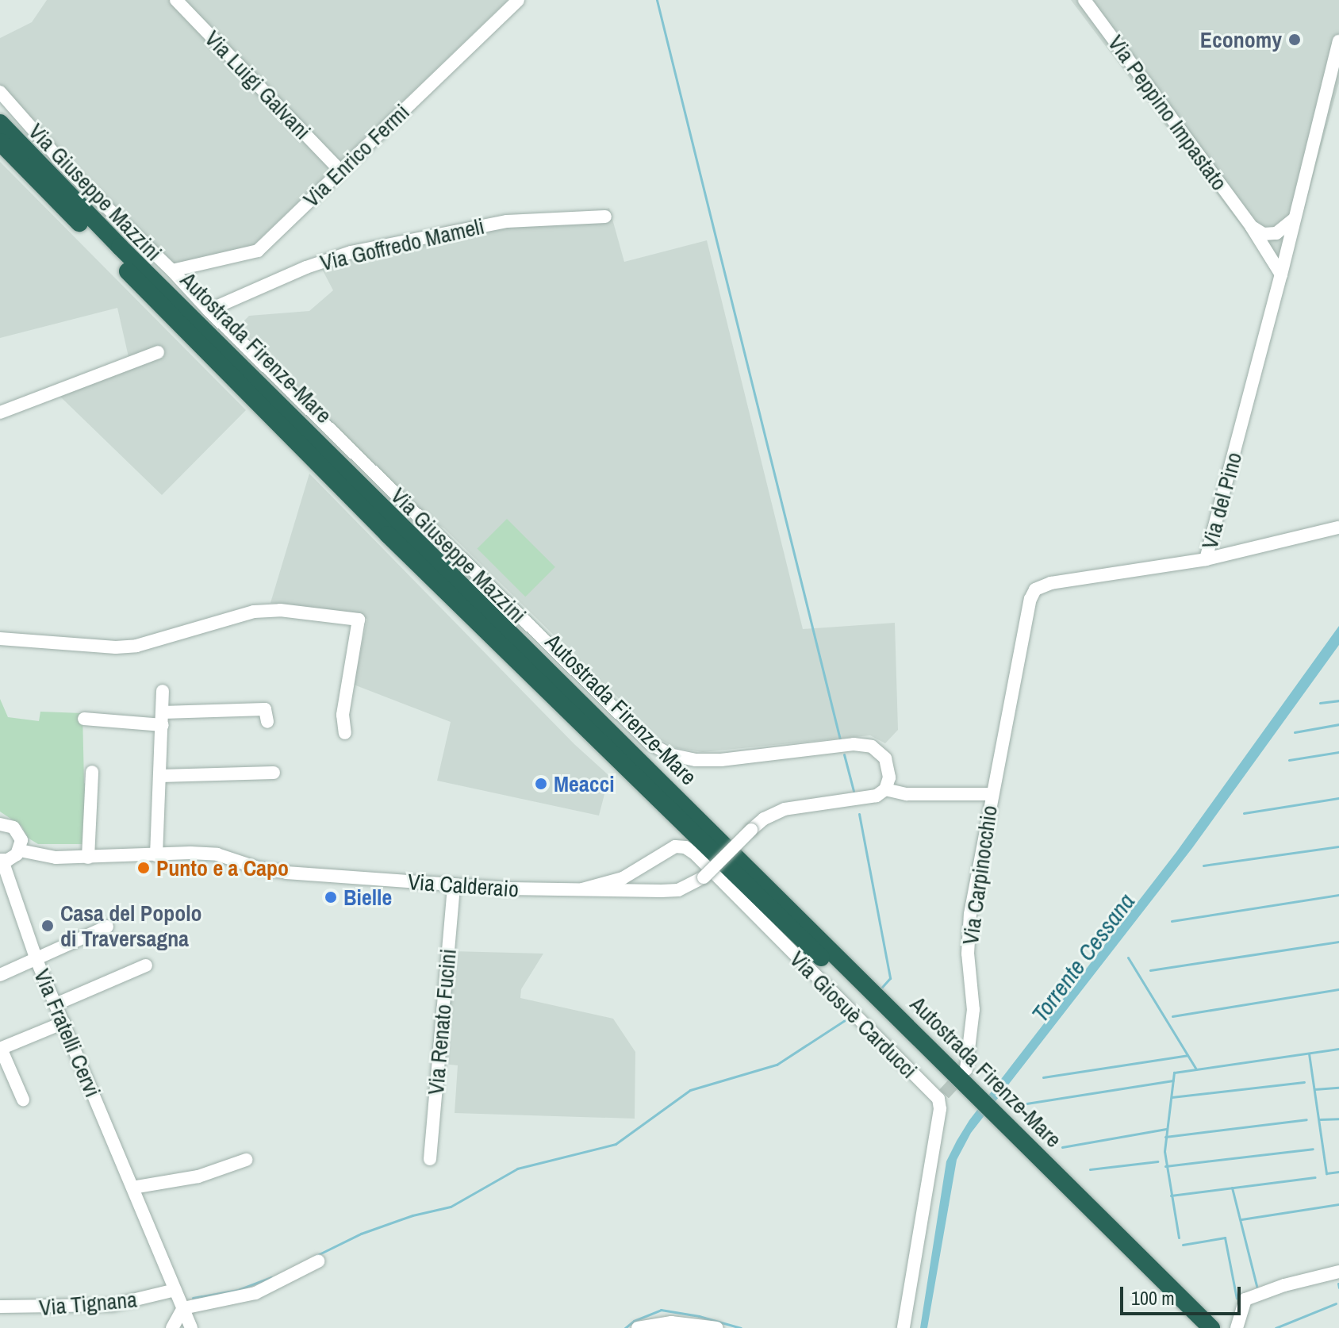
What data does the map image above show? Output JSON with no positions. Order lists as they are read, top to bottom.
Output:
{
  "streets": {
    "highway": ["Autostrada Firenze-Mare"],
    "street": [
      "Via Luigi Galvani",
      "Via Peppino Impastato",
      "Via Enrico Fermi",
      "Via Giuseppe Mazzini",
      "Via Goffredo Mameli",
      "Via del Pino",
      "Via Carpinocchio",
      "Via Calderaio",
      "Via Giosuè Carducci",
      "Via Renato Fucini",
      "Via Fratelli Cervi",
      "Via Tignana"
    ]
  },
  "crossings": [
    ["Via Luigi Galvani", "Via Enrico Fermi"],
    ["Via Peppino Impastato", "Via del Pino"],
    ["Via Enrico Fermi", "Via Giuseppe Mazzini"],
    ["Via Giuseppe Mazzini", "Via Goffredo Mameli"],
    ["Via Giuseppe Mazzini", "Via Calderaio"],
    ["Via del Pino", "Via Carpinocchio"],
    ["Via Calderaio", "Via Giosuè Carducci"],
    ["Via Calderaio", "Via Renato Fucini"],
    ["Via Calderaio", "Via Fratelli Cervi"],
    ["Via Fratelli Cervi", "Via Tignana"]
  ],
  "water": ["Torrente Cessana"],
  "places": [
    "Economy",
    "Meacci",
    "Punto e a Capo",
    "Bielle",
    "Casa del Popolo di Traversagna"
  ],
  "scale_bar": "100 m"
}
